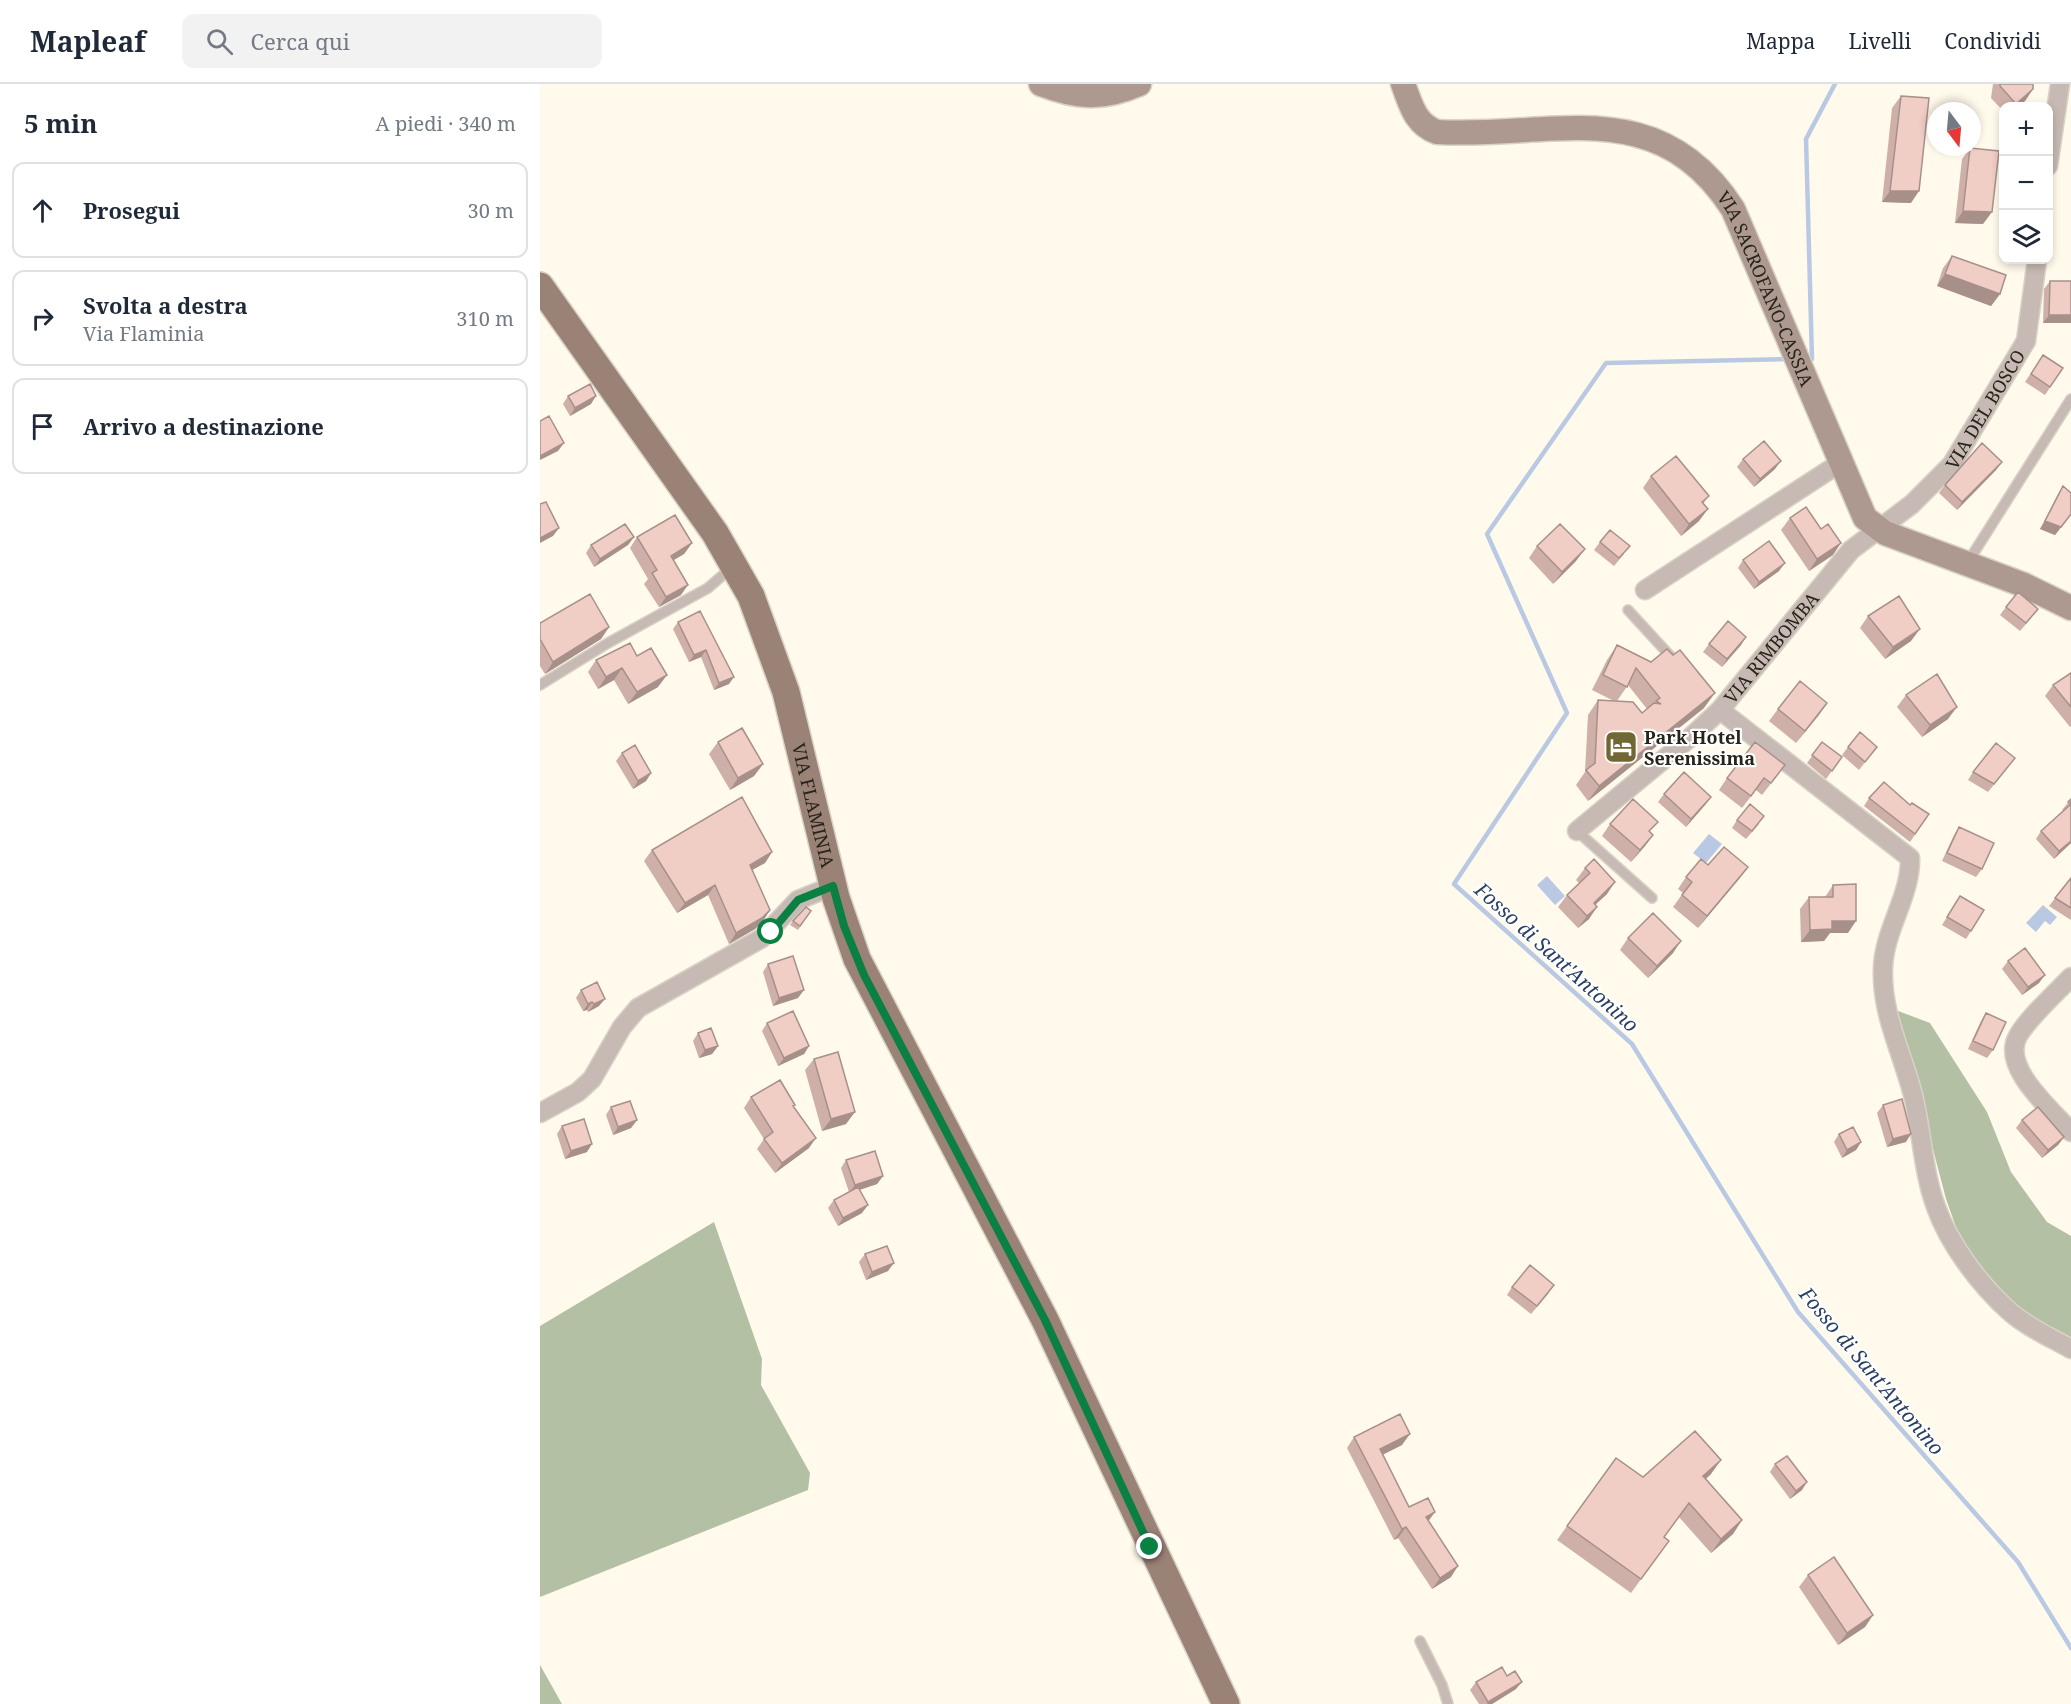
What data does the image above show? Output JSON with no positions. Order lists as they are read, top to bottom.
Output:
{
  "streets": {
    "main road": ["VIA FLAMINIA"],
    "street": ["VIA SACROFANO-CASSIA", "VIA DEL BOSCO", "VIA RIMBOMBA"]
  },
  "crossings": [
    ["VIA SACROFANO-CASSIA", "VIA DEL BOSCO"],
    ["VIA SACROFANO-CASSIA", "VIA RIMBOMBA"],
    ["VIA DEL BOSCO", "VIA RIMBOMBA"]
  ],
  "water": ["Fosso di Sant'Antonino"],
  "places": {
    "hotel": ["Park Hotel Serenissima"]
  },
  "north": "bottom",
  "page": {
    "header": "Mapleaf",
    "search": "Cerca qui",
    "nav": ["Mappa", "Livelli", "Condividi"],
    "heading": ["5 min", "A piedi · 340 m"],
    "map_buttons": ["+", "−"],
    "list": [
      ["Prosegui", "30 m"],
      ["Svolta a destra", "Via Flaminia", "310 m"],
      "Arrivo a destinazione"
    ]
  }
}
